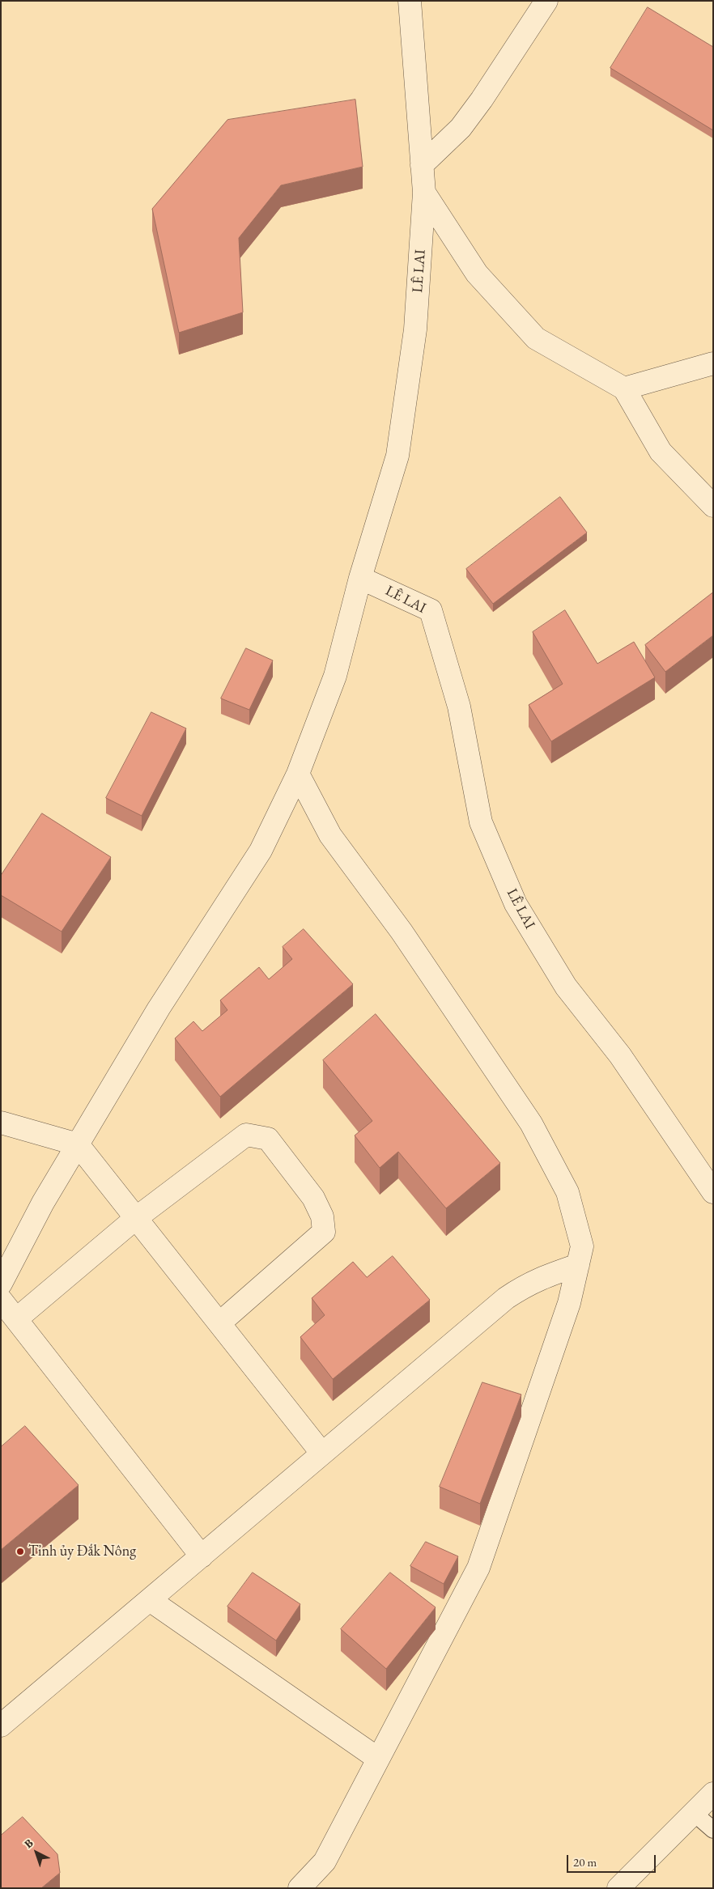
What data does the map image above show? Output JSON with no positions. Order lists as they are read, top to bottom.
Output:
{
  "streets": {
    "street": ["LÊ LAI"]
  },
  "places": ["Tỉnh ủy Đắk Nông"],
  "scale_bar": "20 m",
  "north": "top left"
}
